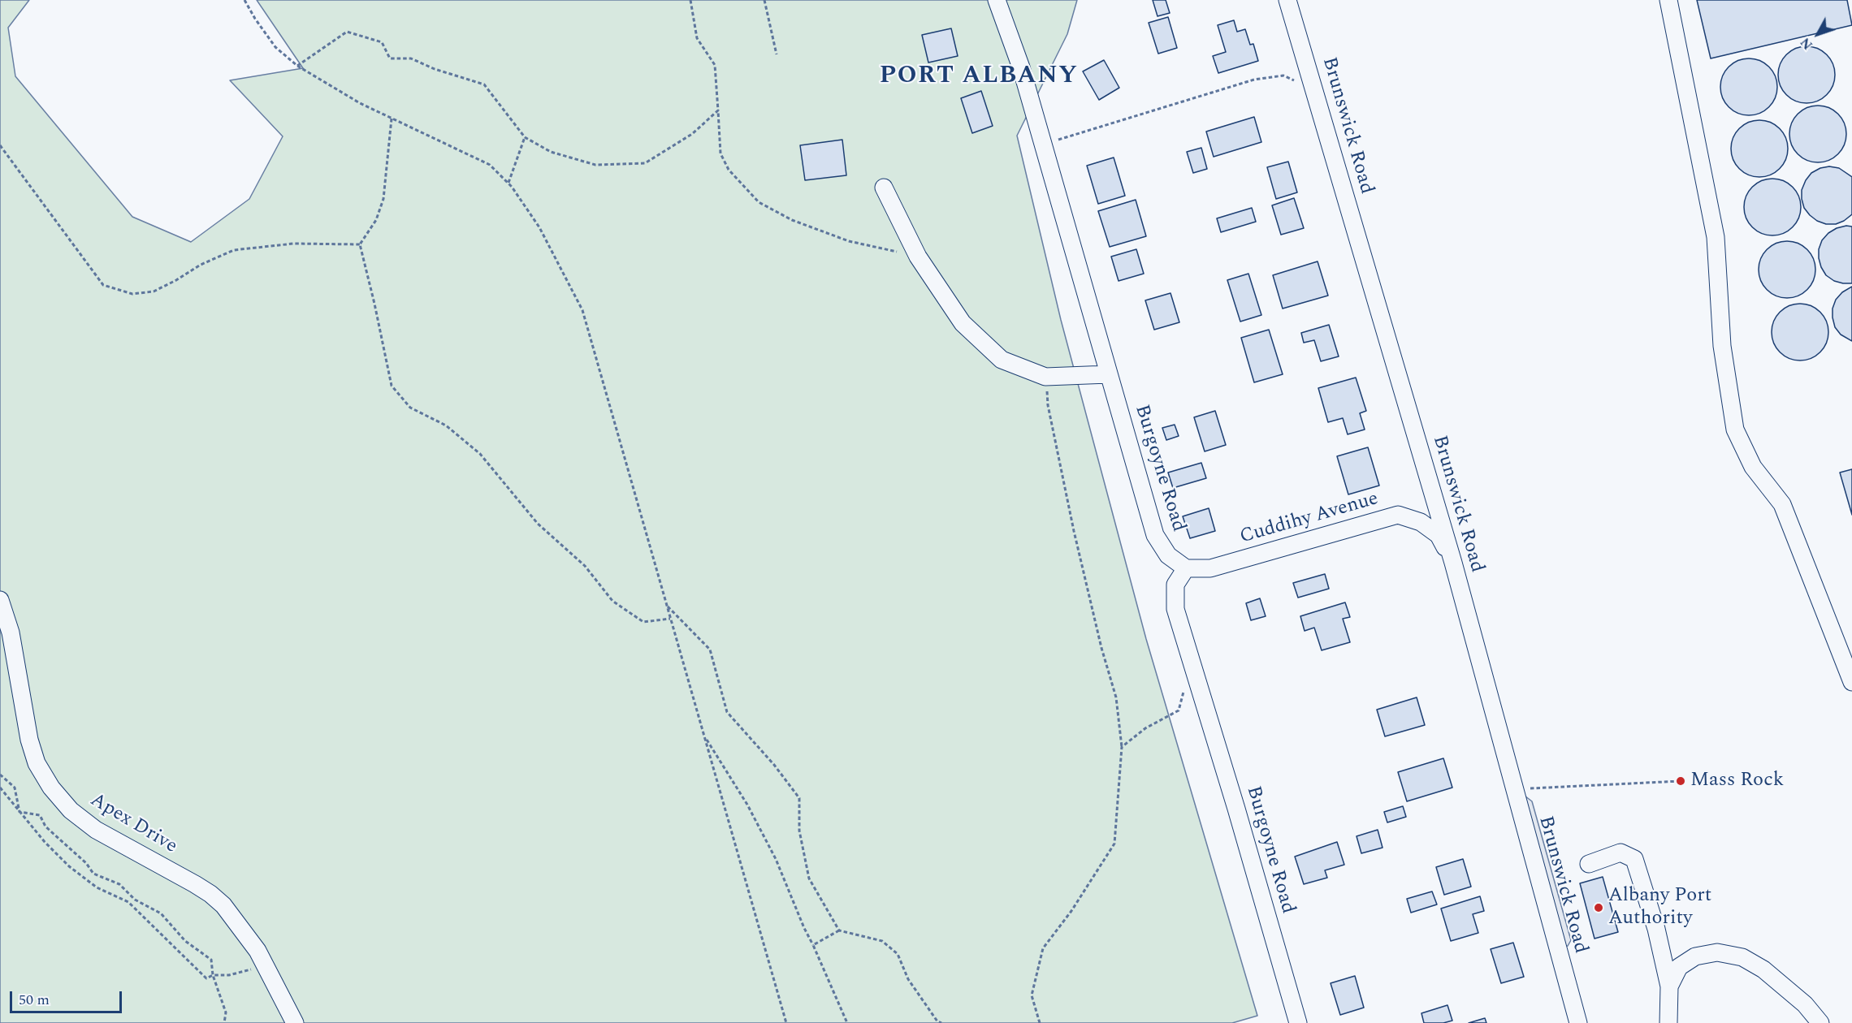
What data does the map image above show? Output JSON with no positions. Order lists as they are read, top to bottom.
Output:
{
  "streets": {
    "street": [
      "Brunswick Road",
      "Burgoyne Road",
      "Cuddihy Avenue",
      "Apex Drive"
    ]
  },
  "crossings": [
    ["Brunswick Road", "Cuddihy Avenue"],
    ["Burgoyne Road", "Cuddihy Avenue"]
  ],
  "districts": ["PORT ALBANY"],
  "places": ["Mass Rock", "Albany Port Authority"],
  "scale_bar": "50 m",
  "north": "bottom left"
}
